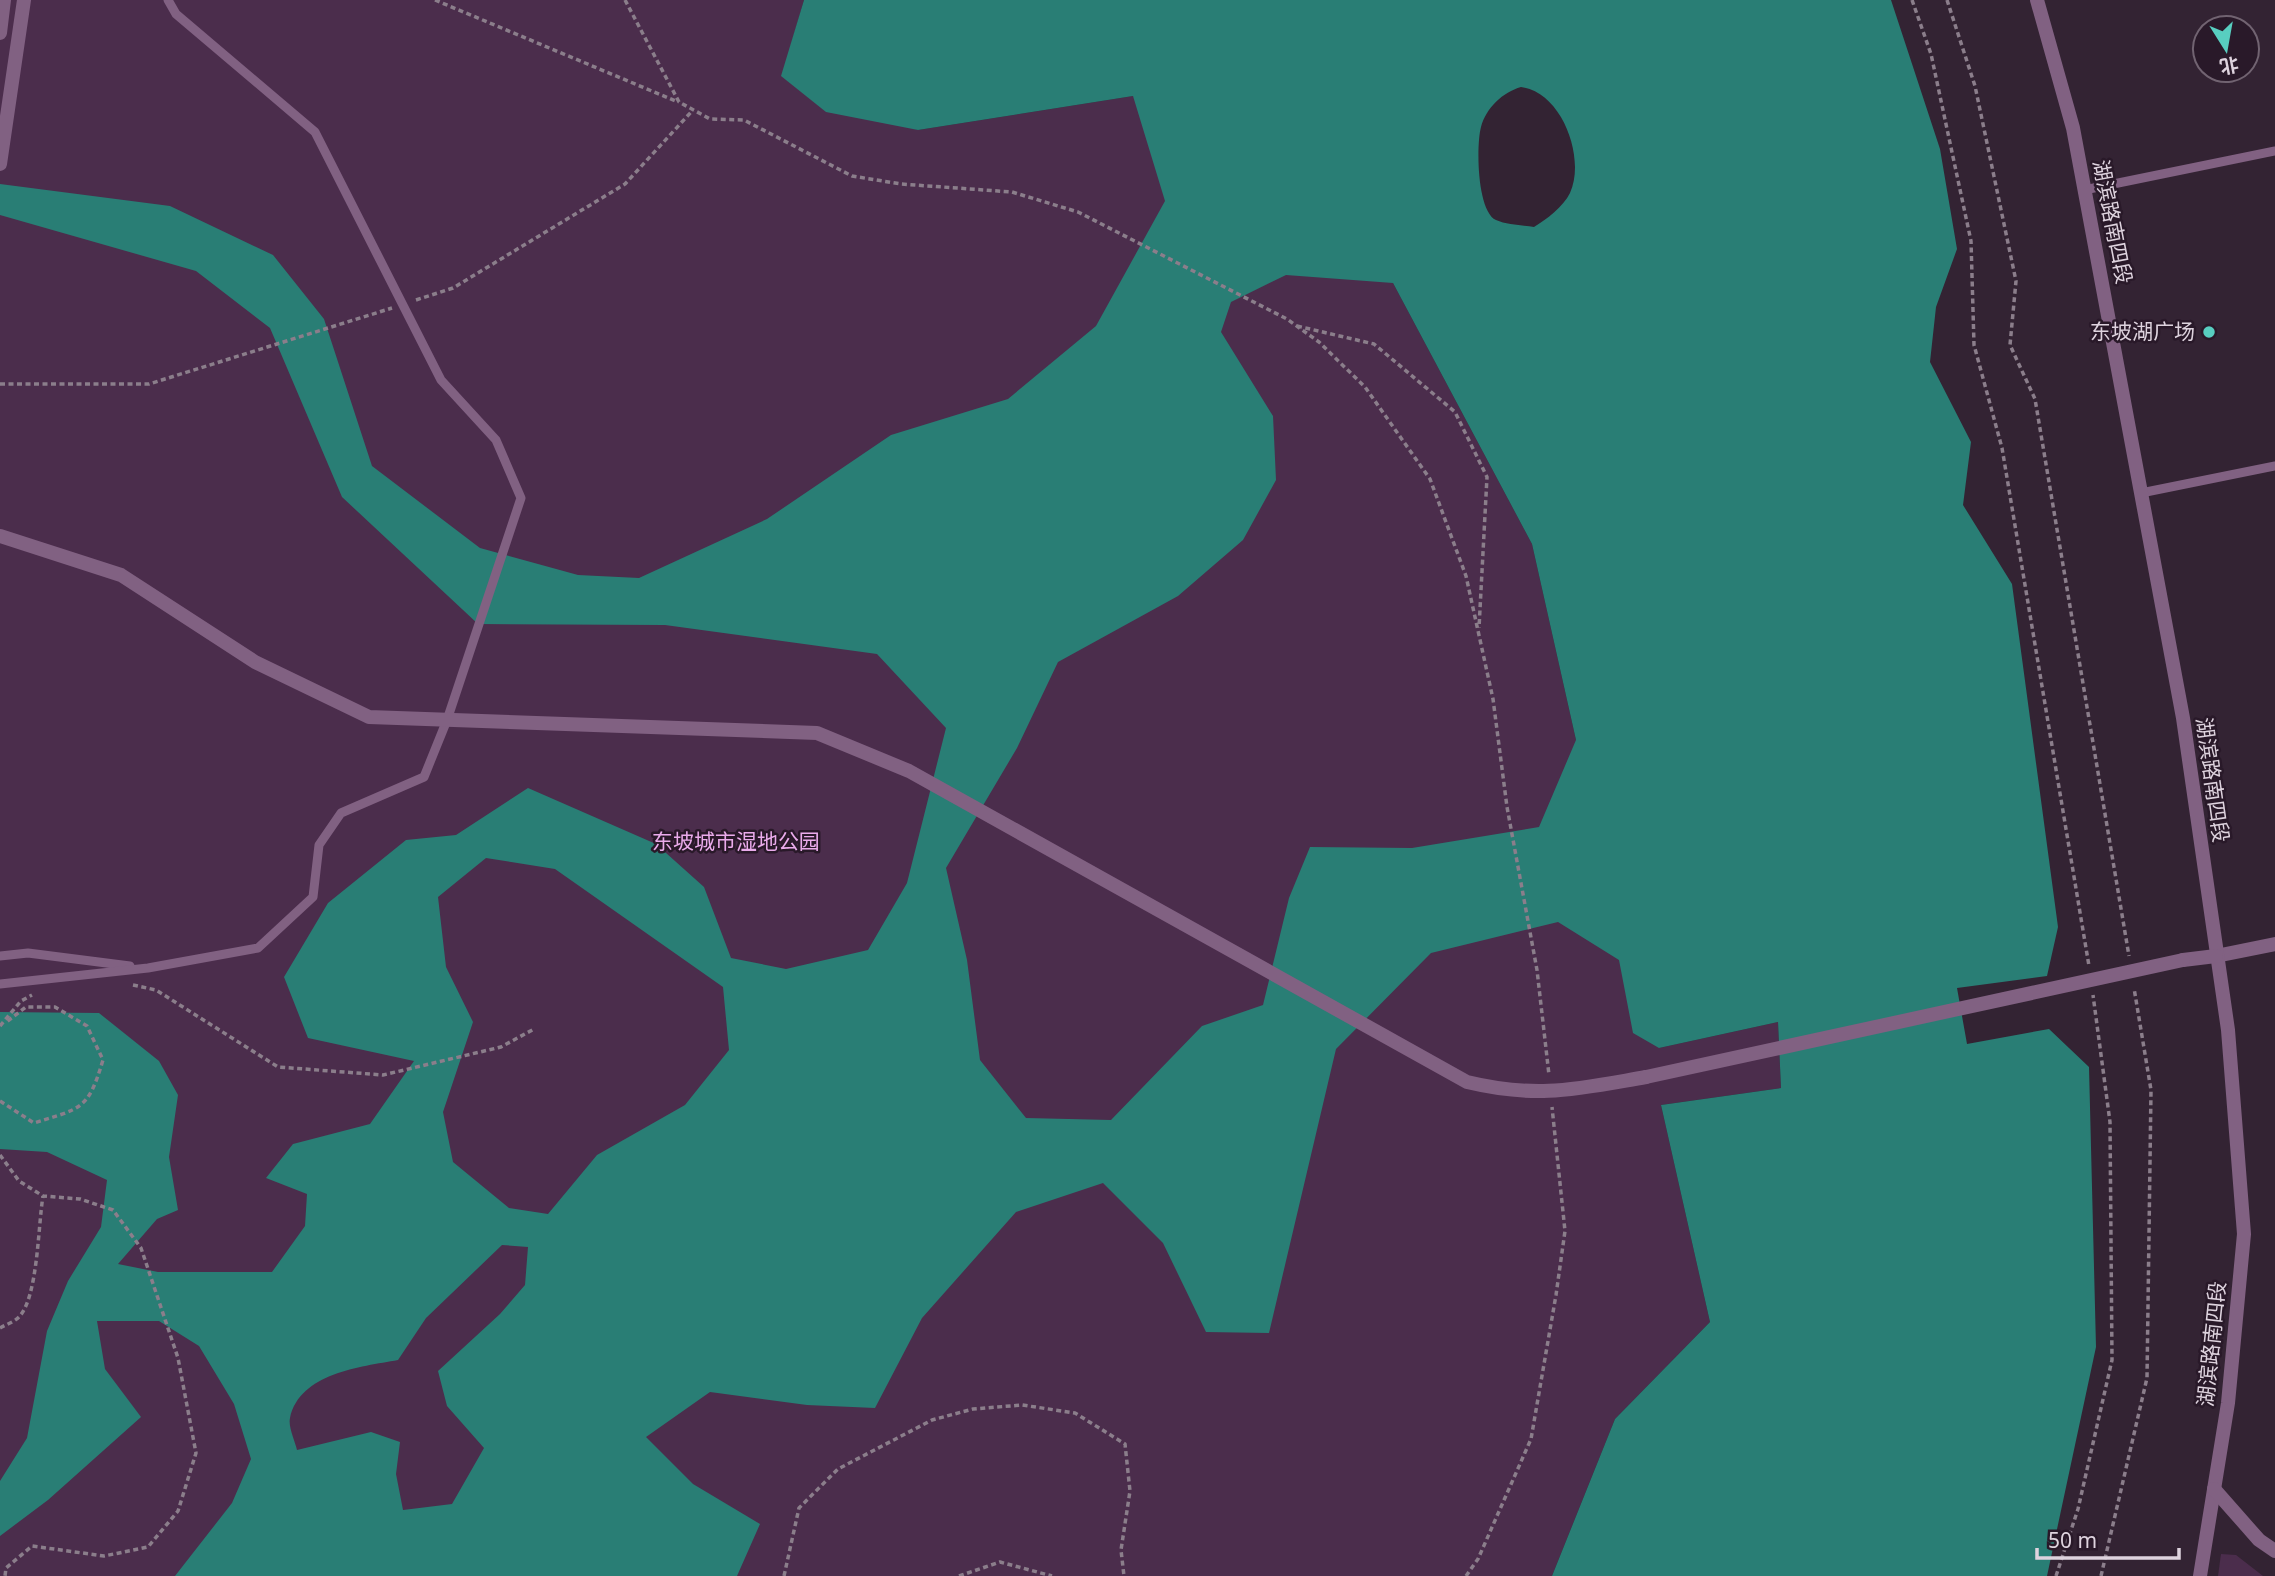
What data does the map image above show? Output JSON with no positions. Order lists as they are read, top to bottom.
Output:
{
  "streets": {
    "street": ["湖滨路南四段"]
  },
  "parks": ["东坡城市湿地公园"],
  "places": ["东坡湖广场"],
  "scale_bar": "50 m",
  "north": "bottom"
}
